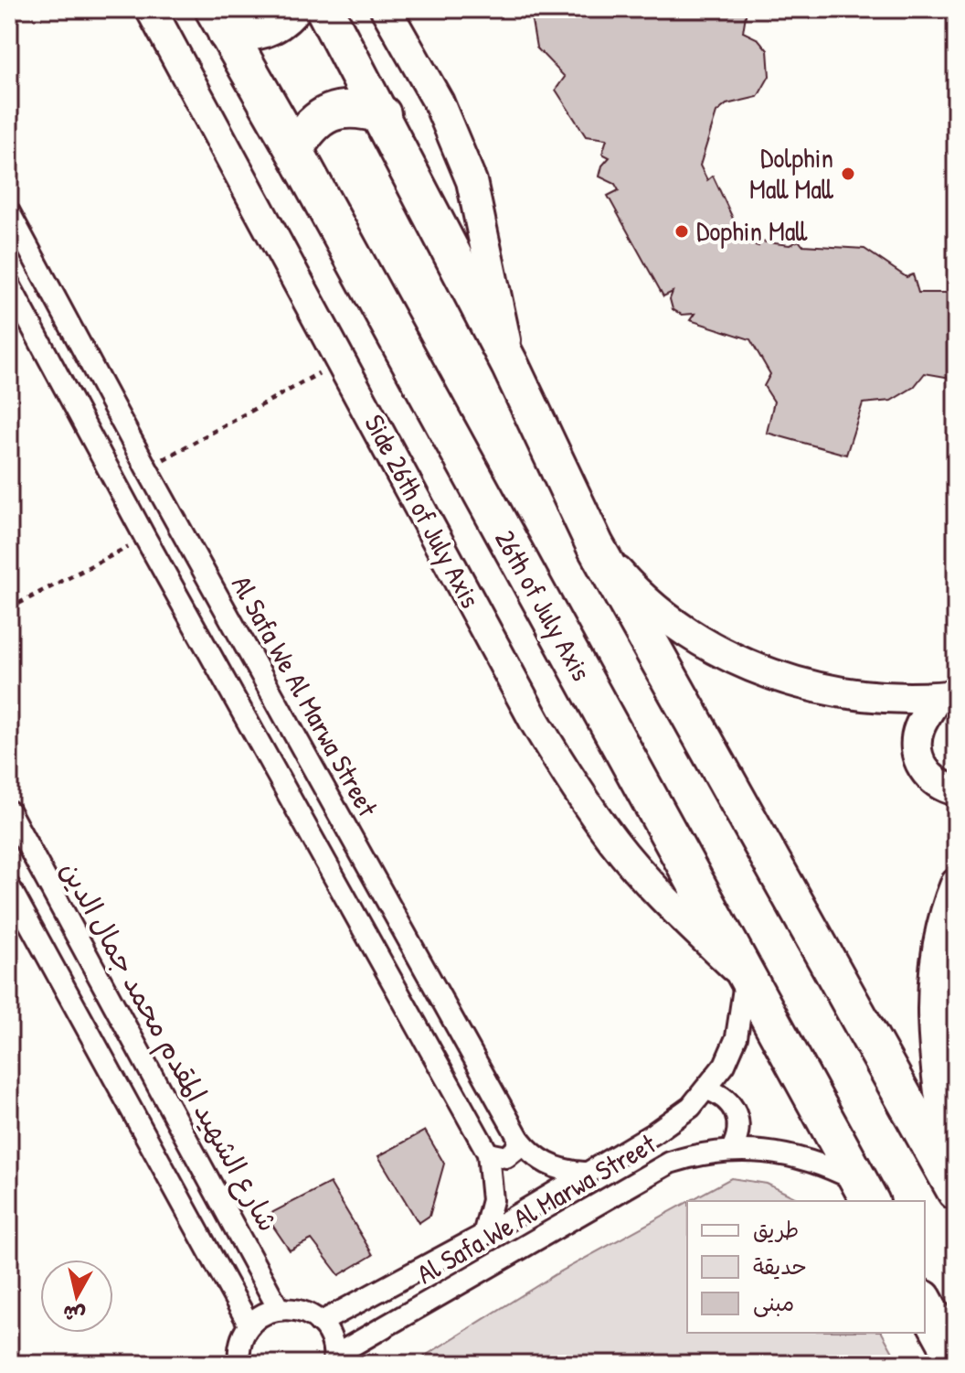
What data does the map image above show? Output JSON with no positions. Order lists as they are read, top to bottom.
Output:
{
  "streets": {
    "highway": ["26th of July Axis"],
    "street": ["Side 26th of July Axis", "Al Safa We Al Marwa Street", "شارع الشهيد المقدم محمد جمال الدين"]
  },
  "crossings": [
    ["Side 26th of July Axis", "26th of July Axis"],
    ["Side 26th of July Axis", "Al Safa We Al Marwa Street"],
    ["26th of July Axis", "Al Safa We Al Marwa Street"]
  ],
  "places": ["Dolphin Mall Mall", "Dophin Mall"],
  "legend": ["طريق", "حديقة", "مبنى"],
  "north": "bottom"
}
